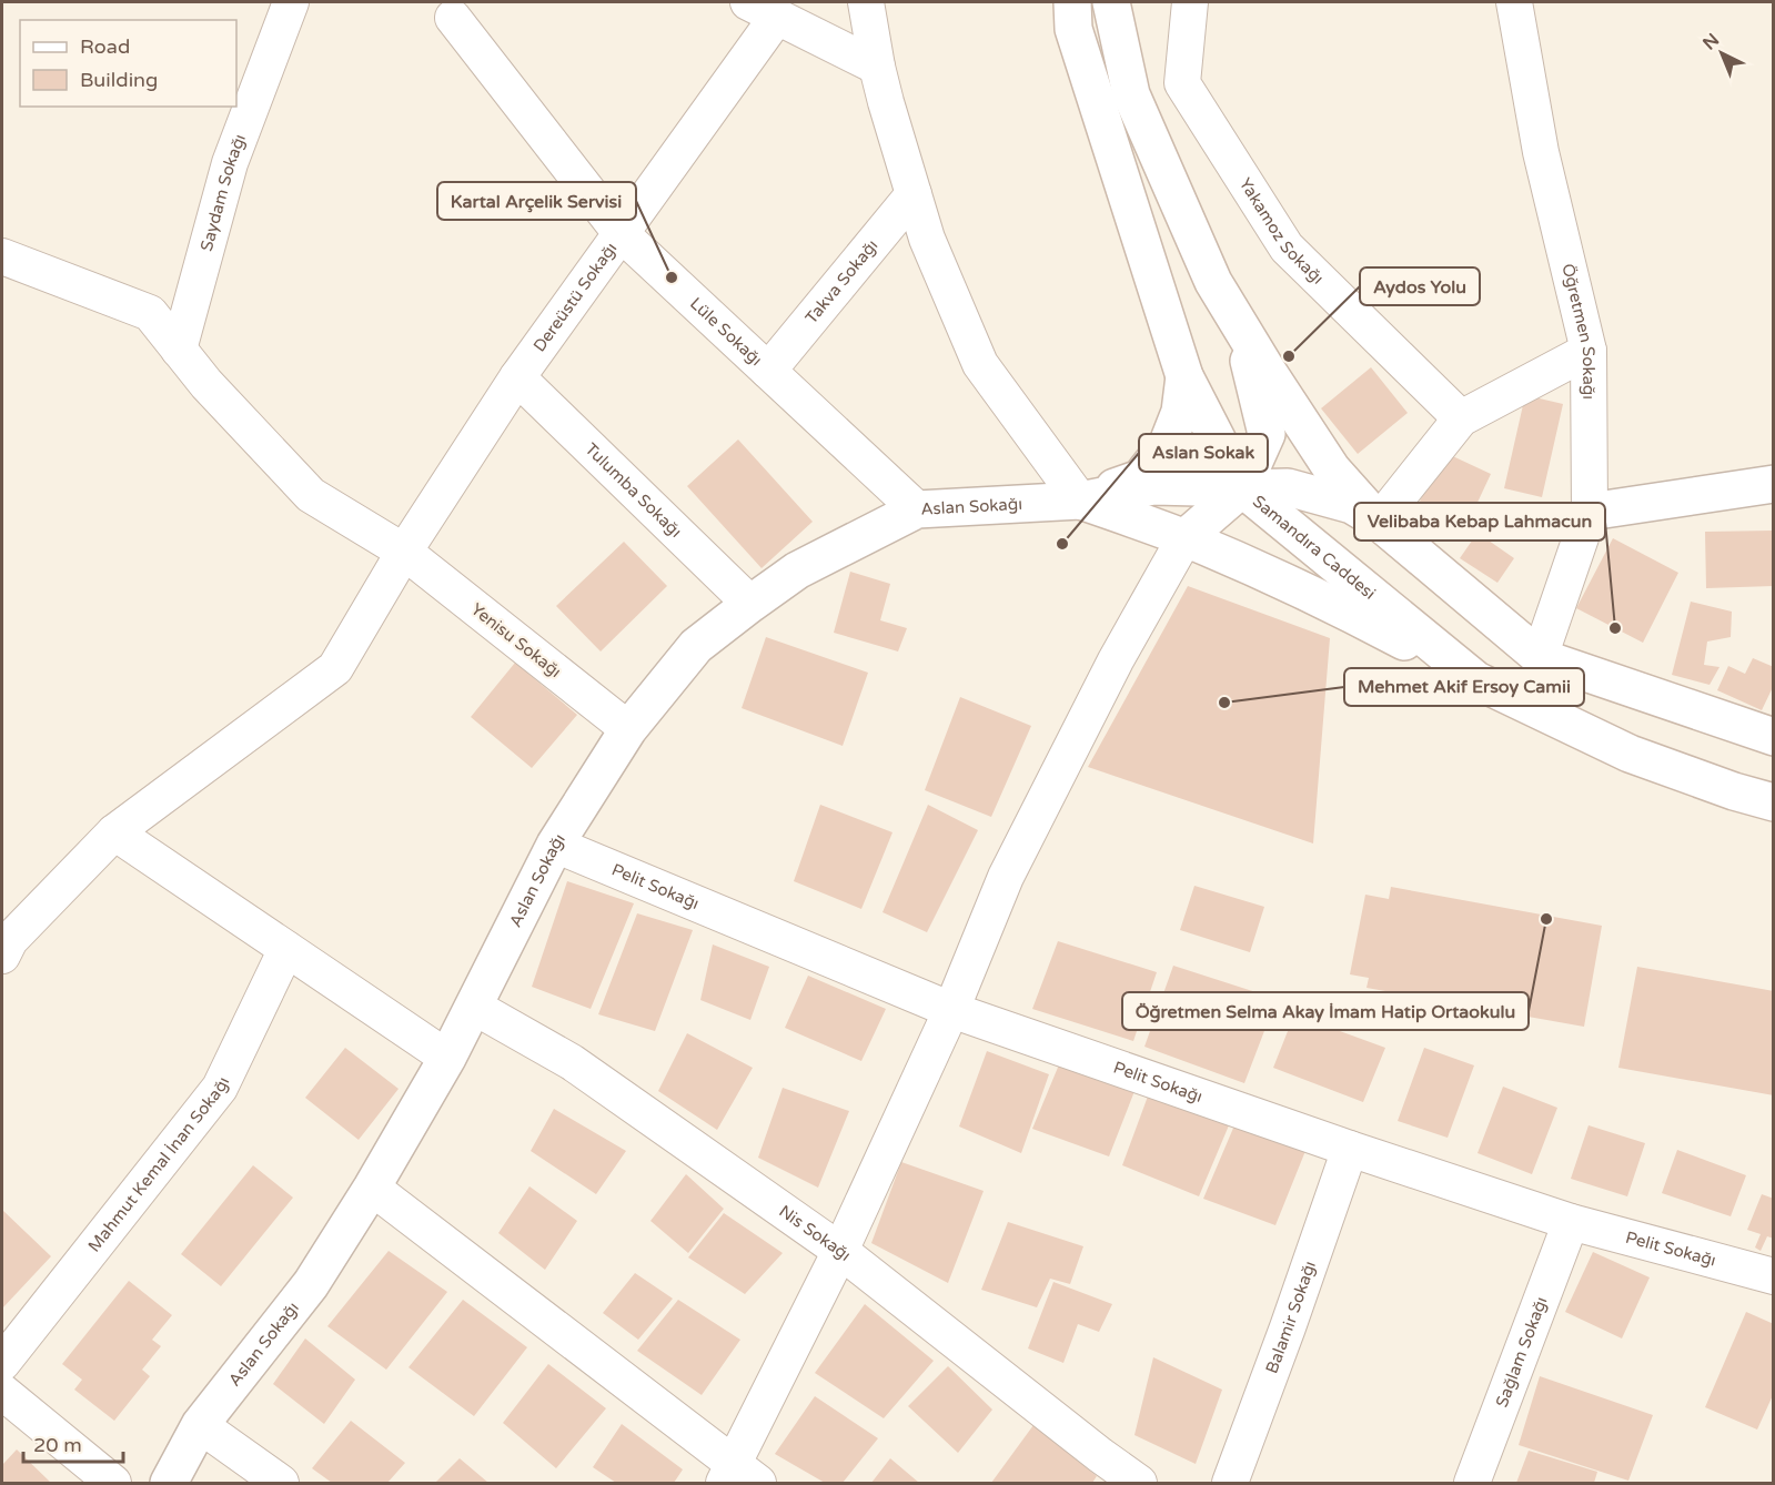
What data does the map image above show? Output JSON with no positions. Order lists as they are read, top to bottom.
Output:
{
  "streets": {
    "main road": ["Aslan Sokağı", "Samandıra Caddesi"],
    "street": [
      "Saydam Sokağı",
      "Yakamoz Sokağı",
      "Takva Sokağı",
      "Dereüstü Sokağı",
      "Öğretmen Sokağı",
      "Lüle Sokağı",
      "Tulumba Sokağı",
      "Yenisu Sokağı",
      "Pelit Sokağı",
      "Mahmut Kemal İnan Sokağı",
      "Nis Sokağı",
      "Balamir Sokağı",
      "Sağlam Sokağı"
    ]
  },
  "crossings": [
    ["Saydam Sokağı", "Yenisu Sokağı"],
    ["Takva Sokağı", "Lüle Sokağı"],
    ["Dereüstü Sokağı", "Lüle Sokağı"],
    ["Dereüstü Sokağı", "Tulumba Sokağı"],
    ["Dereüstü Sokağı", "Yenisu Sokağı"],
    ["Lüle Sokağı", "Aslan Sokağı"],
    ["Tulumba Sokağı", "Aslan Sokağı"],
    ["Aslan Sokağı", "Yenisu Sokağı"],
    ["Aslan Sokağı", "Pelit Sokağı"],
    ["Aslan Sokağı", "Nis Sokağı"],
    ["Pelit Sokağı", "Balamir Sokağı"],
    ["Pelit Sokağı", "Sağlam Sokağı"]
  ],
  "places": [
    "Kartal Arçelik Servisi",
    "Aydos Yolu",
    "Aslan Sokak",
    "Velibaba Kebap Lahmacun",
    "Mehmet Akif Ersoy Camii",
    "Öğretmen Selma Akay İmam Hatip Ortaokulu"
  ],
  "legend": ["Road", "Building"],
  "scale_bar": "20 m",
  "north": "top left"
}
